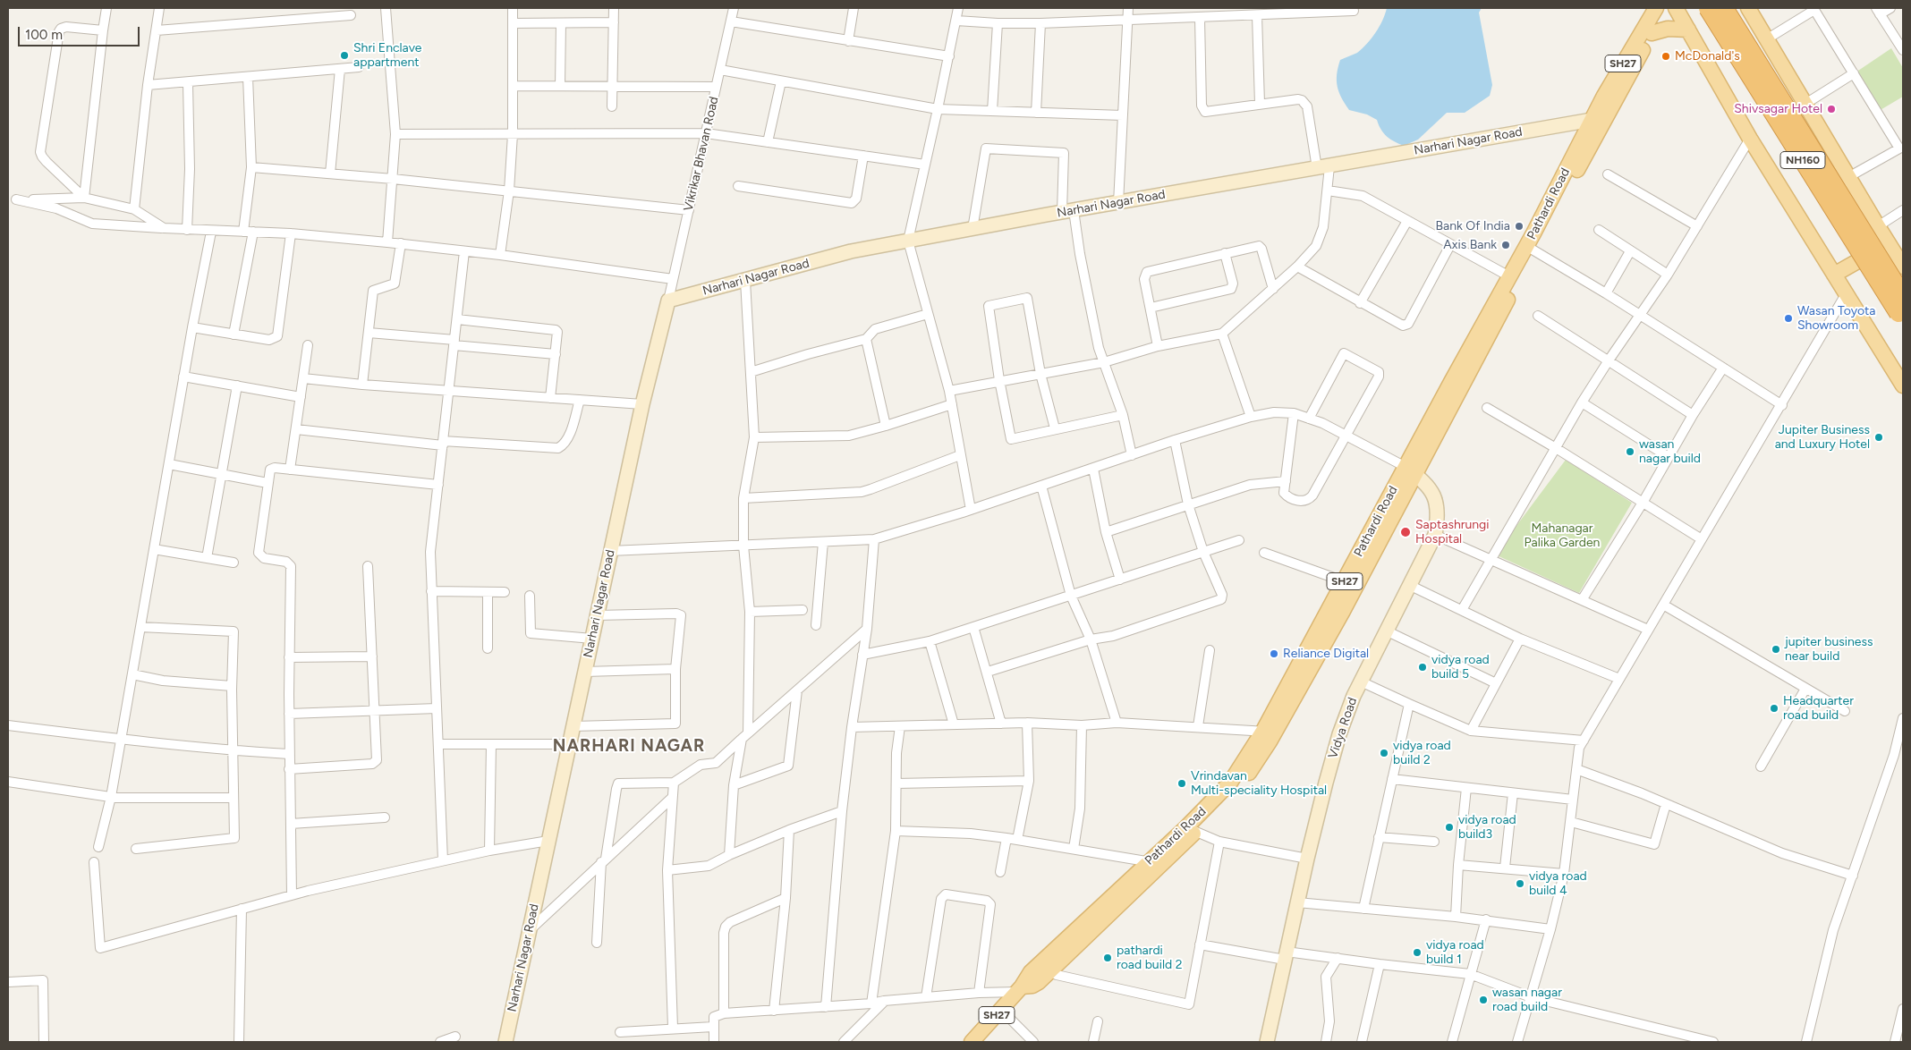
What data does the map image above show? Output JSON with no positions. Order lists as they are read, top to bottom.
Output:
{
  "streets": {
    "highway": ["NH160"],
    "main road": ["SH27", "Pathardi Road"],
    "street": ["Narhari Nagar Road", "Vikrikar Bhavan Road", "Vidya Road"]
  },
  "crossings": [
    ["SH27", "Narhari Nagar Road"],
    ["Narhari Nagar Road", "Vikrikar Bhavan Road"],
    ["Pathardi Road", "Vidya Road"]
  ],
  "districts": ["NARHARI NAGAR"],
  "parks": ["Mahanagar Palika Garden"],
  "places": [
    "Shri Enclave appartment",
    "McDonald's",
    "Shivsagar Hotel",
    "Bank Of India",
    "Axis Bank",
    "Wasan Toyota Showroom",
    "Jupiter Business and Luxury Hotel",
    "wasan nagar build",
    "Saptashrungi Hospital",
    "jupiter business near build",
    "Reliance Digital",
    "vidya road build 5",
    "Headquarter road build",
    "vidya road build 2",
    "Vrindavan Multi-speciality Hospital",
    "vidya road build3",
    "vidya road build 4",
    "vidya road build 1",
    "pathardi road build 2",
    "wasan nagar road build"
  ],
  "scale_bar": "100 m"
}
